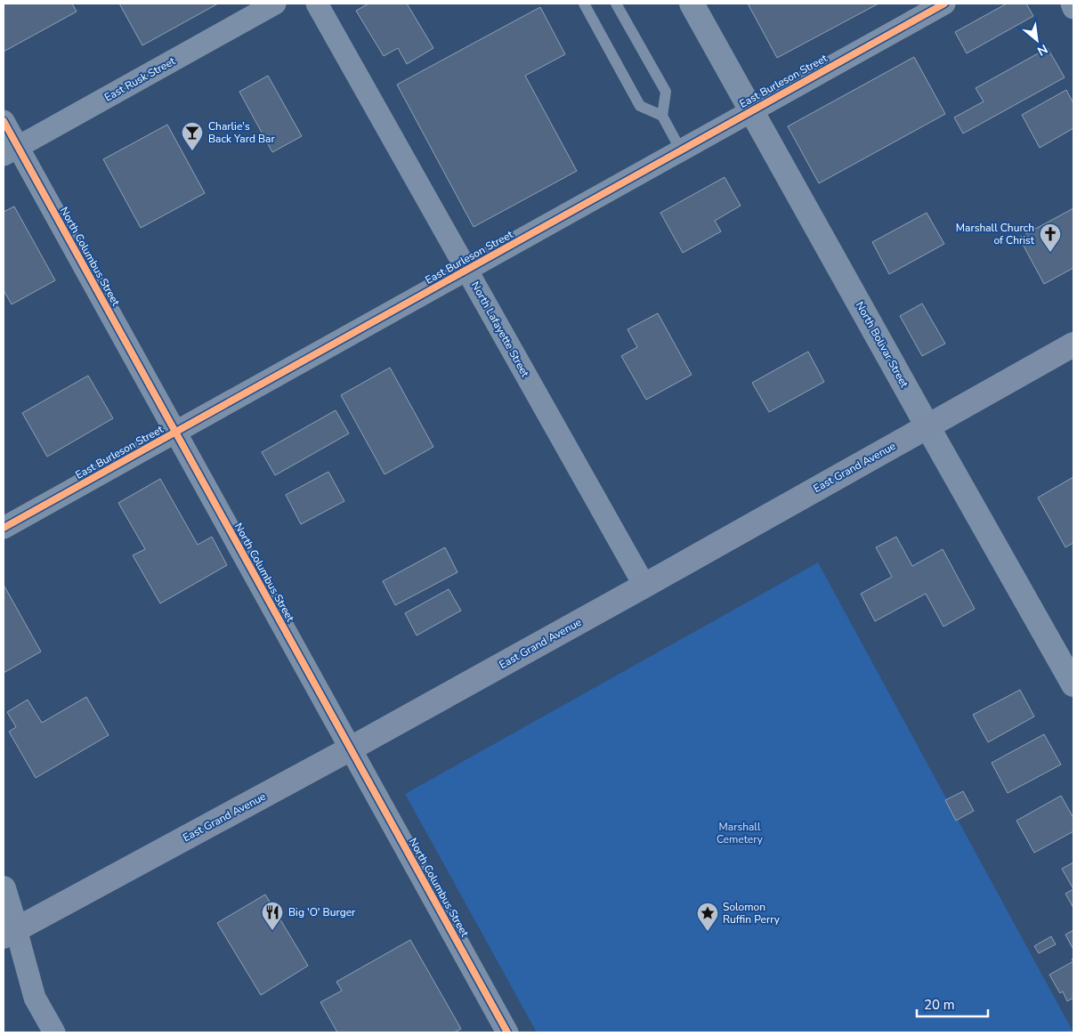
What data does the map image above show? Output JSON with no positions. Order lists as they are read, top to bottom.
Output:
{
  "streets": {
    "highway": ["East Grand Avenue"],
    "street": [
      "East Rusk Street",
      "East Burleson Street",
      "North Columbus Street",
      "North Lafayette Street",
      "North Bolivar Street"
    ]
  },
  "crossings": [
    ["East Rusk Street", "North Columbus Street"],
    ["East Burleson Street", "North Columbus Street"],
    ["East Burleson Street", "North Lafayette Street"],
    ["East Burleson Street", "North Bolivar Street"],
    ["North Columbus Street", "East Grand Avenue"],
    ["North Lafayette Street", "East Grand Avenue"],
    ["North Bolivar Street", "East Grand Avenue"]
  ],
  "parks": ["Marshall Cemetery"],
  "places": {
    "bar": ["Charlie's Back Yard Bar"],
    "church": ["Marshall Church of Christ"],
    "restaurant": ["Big 'O' Burger"],
    "place": ["Solomon Ruffin Perry"]
  },
  "scale_bar": "20 m",
  "north": "bottom right"
}
